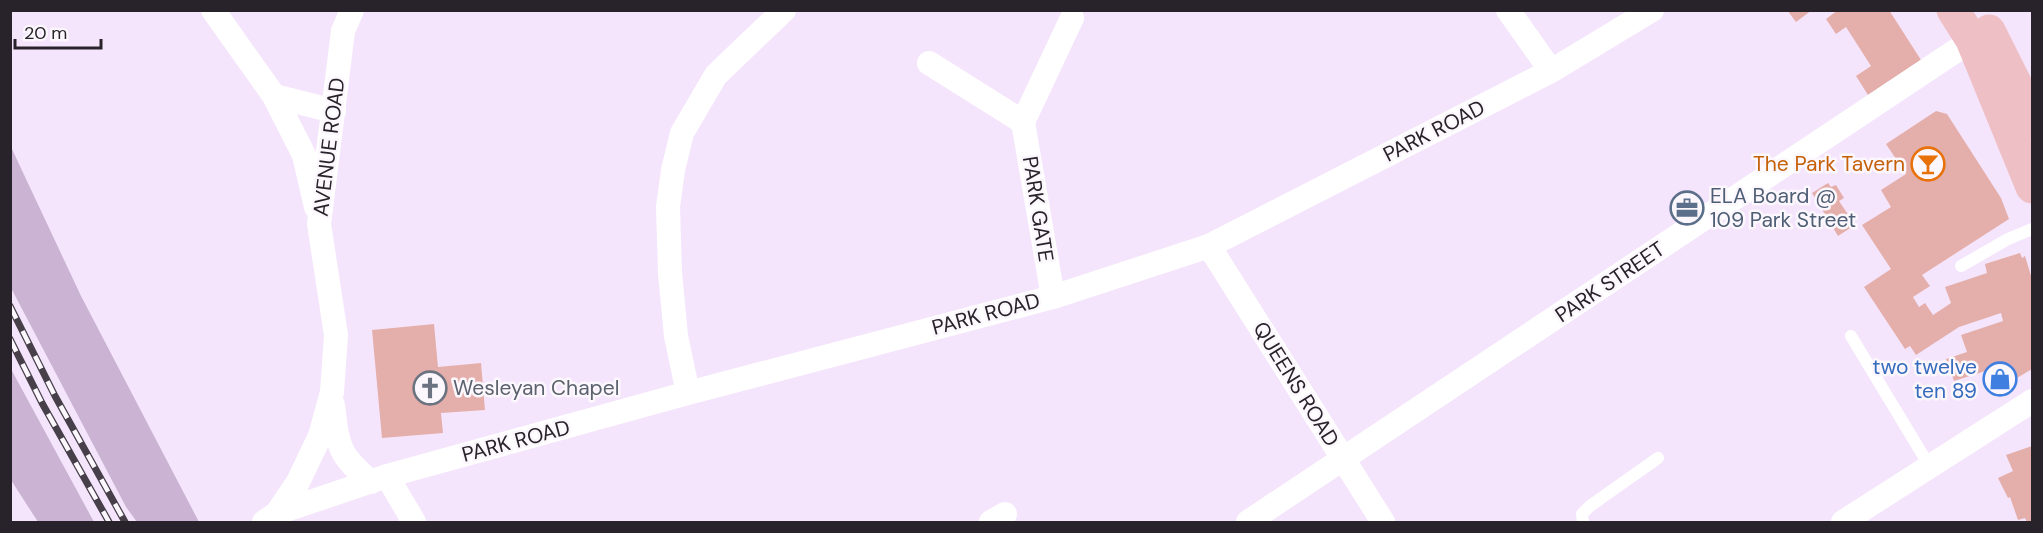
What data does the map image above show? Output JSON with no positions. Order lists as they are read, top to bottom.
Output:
{
  "streets": {
    "street": [
      "PARK ROAD",
      "AVENUE ROAD",
      "PARK GATE",
      "PARK STREET",
      "QUEENS ROAD"
    ]
  },
  "crossings": [
    ["PARK ROAD", "AVENUE ROAD"],
    ["PARK ROAD", "PARK GATE"],
    ["PARK ROAD", "QUEENS ROAD"],
    ["PARK STREET", "QUEENS ROAD"]
  ],
  "places": {
    "bar": ["The Park Tavern"],
    "office": ["ELA Board @ 109 Park Street"],
    "shop": ["two twelve ten 89"],
    "church": ["Wesleyan Chapel"]
  },
  "scale_bar": "20 m"
}
